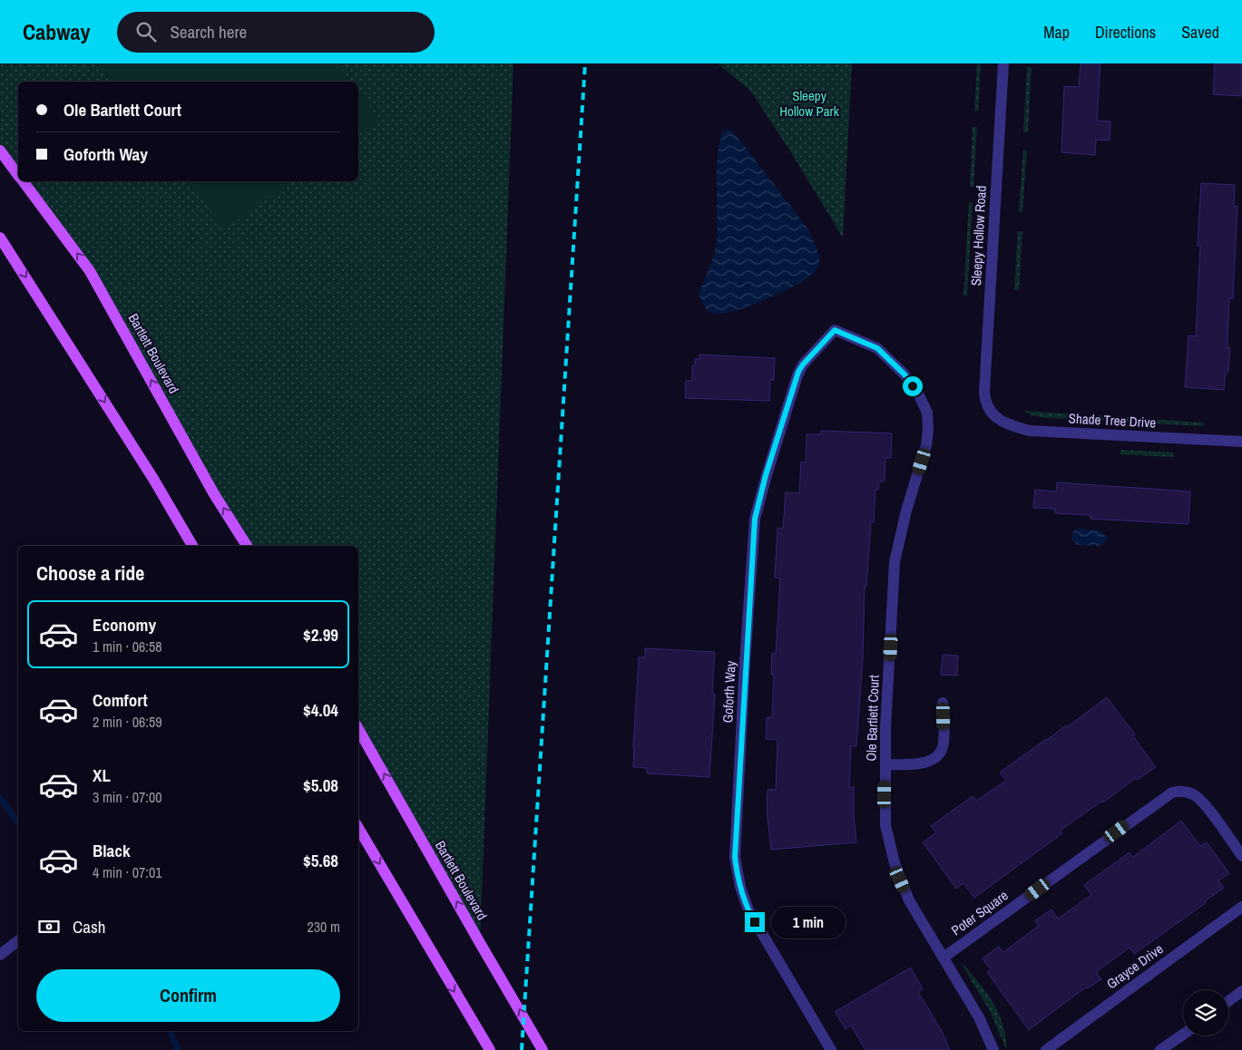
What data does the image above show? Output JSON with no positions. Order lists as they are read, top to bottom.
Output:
{
  "streets": {
    "main road": ["Bartlett Boulevard"],
    "street": [
      "Sleepy Hollow Road",
      "Shade Tree Drive",
      "Goforth Way",
      "Ole Bartlett Court",
      "Poter Square",
      "Grayce Drive"
    ]
  },
  "crossings": [
    ["Sleepy Hollow Road", "Shade Tree Drive"],
    ["Goforth Way", "Ole Bartlett Court"],
    ["Ole Bartlett Court", "Poter Square"]
  ],
  "parks": ["Sleepy Hollow Park"],
  "page": {
    "header": "Cabway",
    "search": "Search here",
    "nav": ["Map", "Directions", "Saved"],
    "banner": ["Ole Bartlett Court", "Goforth Way"],
    "heading": "Choose a ride",
    "list": [
      {
        "name": "Economy",
        "note": "1 min · 06:58",
        "value": "$2.99"
      },
      {
        "name": "Comfort",
        "note": "2 min · 06:59",
        "value": "$4.04"
      },
      {
        "name": "XL",
        "note": "3 min · 07:00",
        "value": "$5.08"
      },
      {
        "name": "Black",
        "note": "4 min · 07:01",
        "value": "$5.68"
      }
    ],
    "pay": ["Cash", "230 m"],
    "bubble": "1 min",
    "buttons": "Confirm"
  }
}
